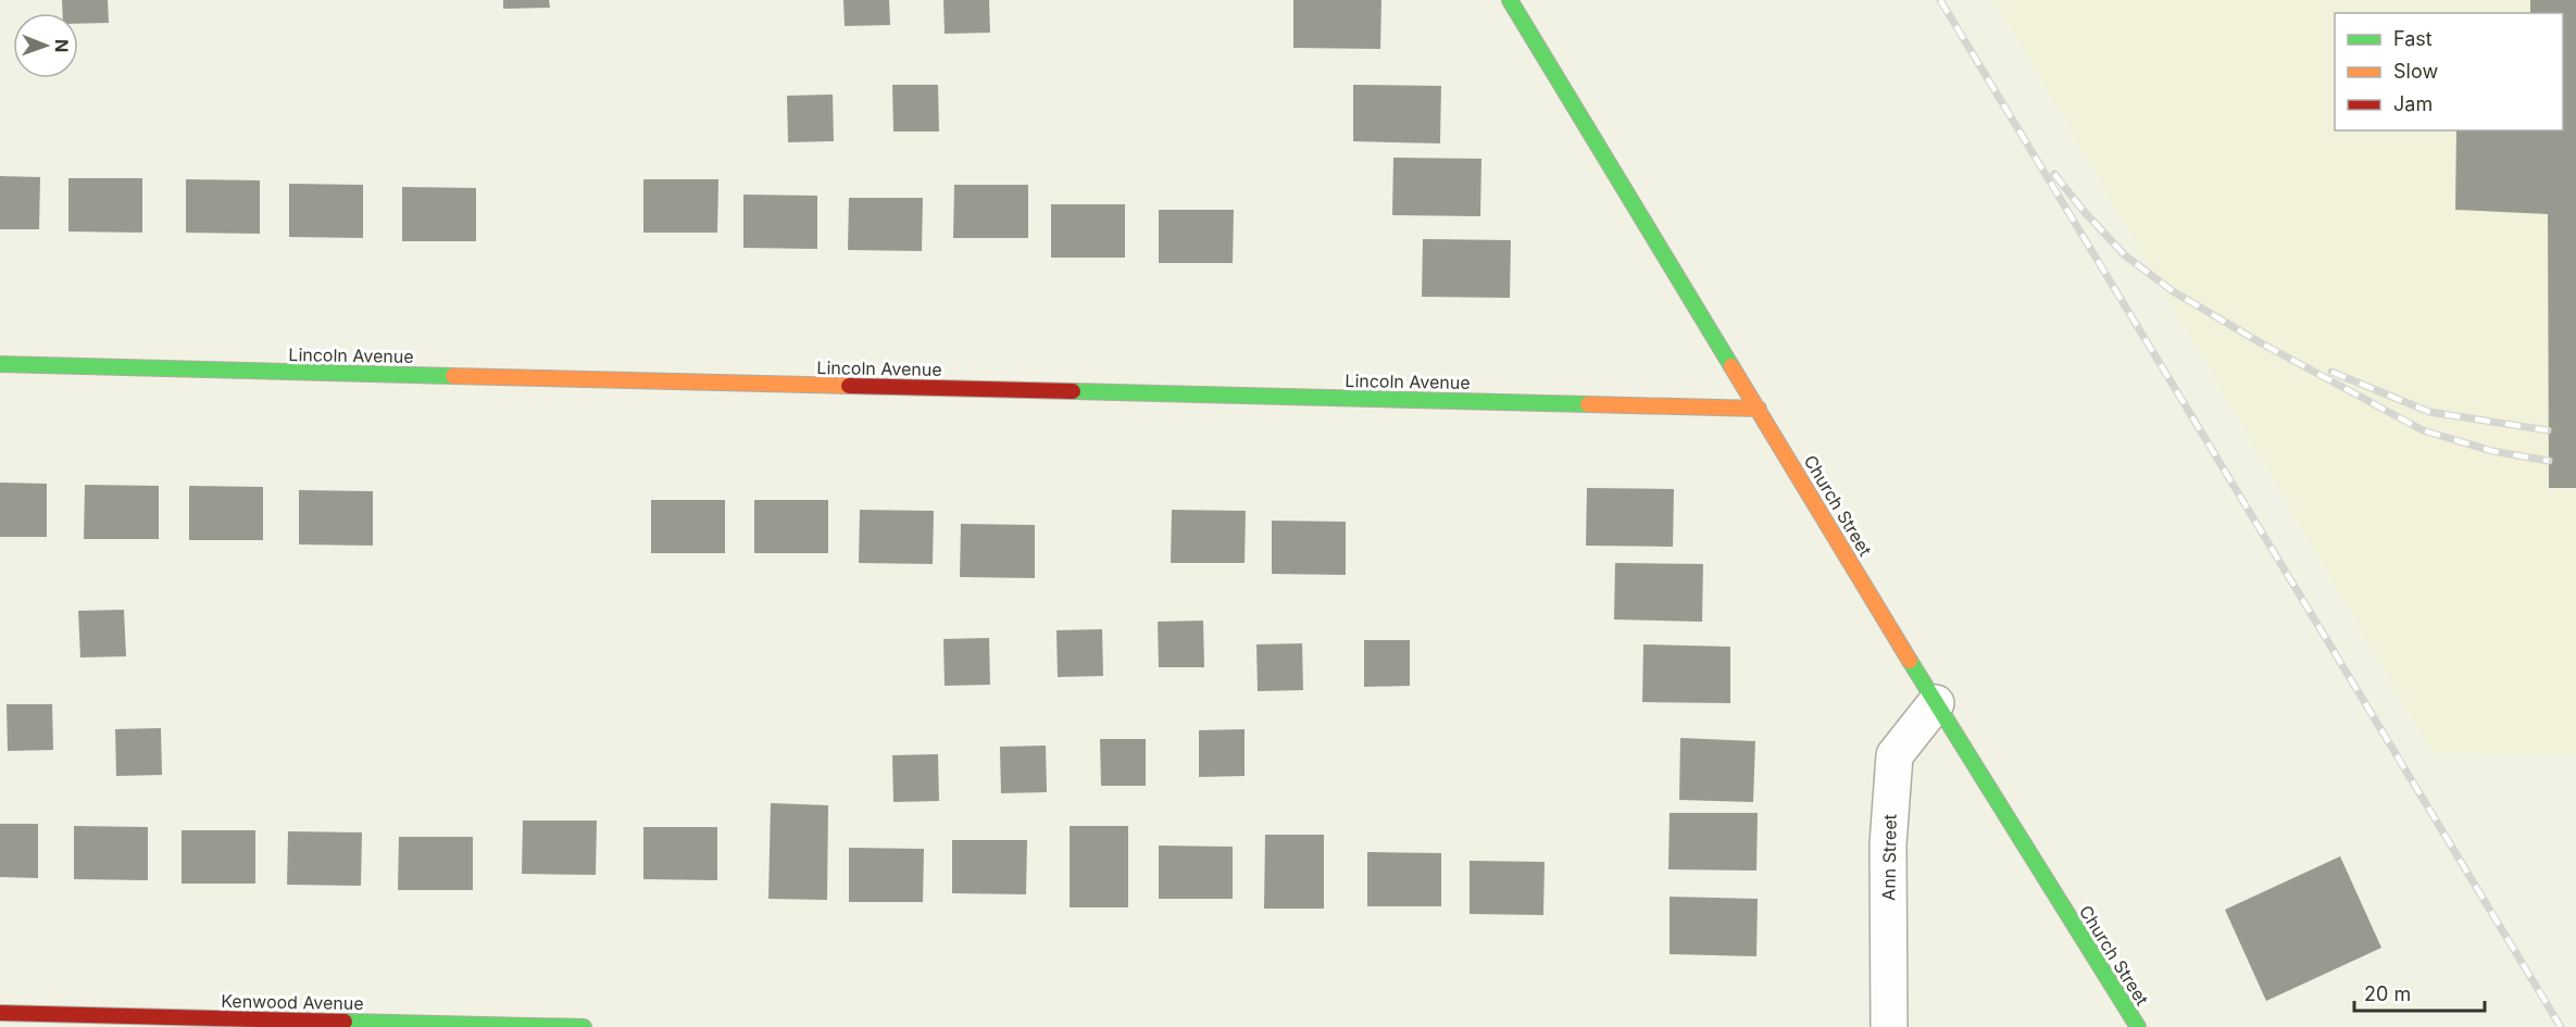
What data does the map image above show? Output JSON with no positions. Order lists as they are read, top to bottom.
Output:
{
  "streets": {
    "street": [
      "Lincoln Avenue",
      "Church Street",
      "Ann Street",
      "Kenwood Avenue"
    ]
  },
  "crossings": [
    ["Lincoln Avenue", "Church Street"],
    ["Church Street", "Ann Street"]
  ],
  "legend": ["Fast", "Slow", "Jam"],
  "scale_bar": "20 m",
  "north": "right"
}
